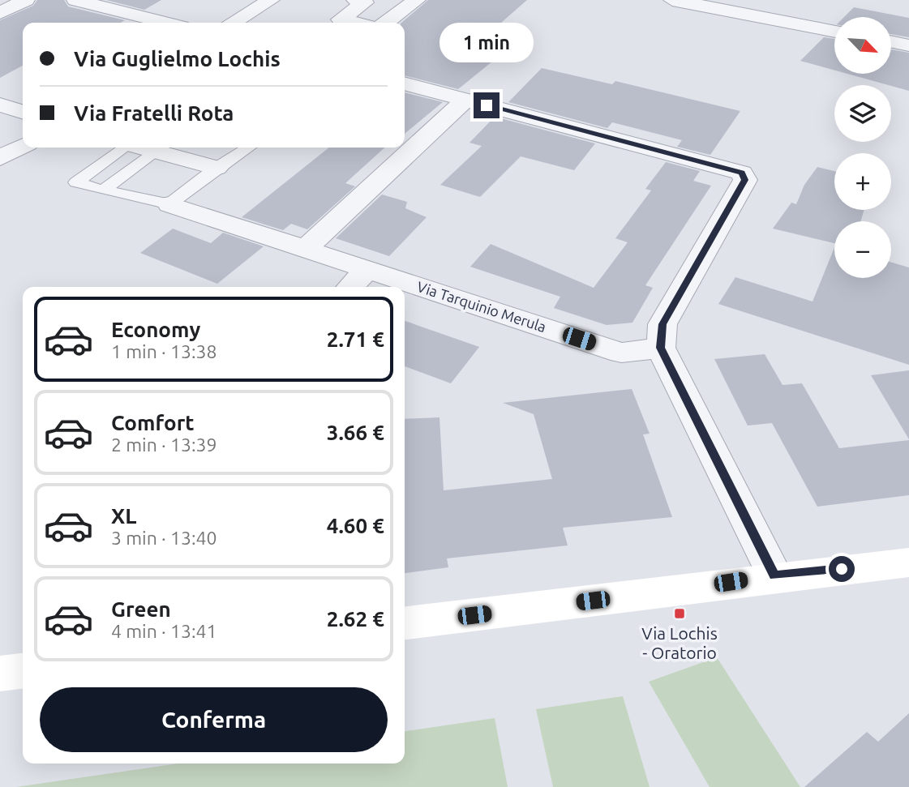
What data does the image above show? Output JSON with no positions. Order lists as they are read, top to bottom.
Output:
{
  "streets": {
    "street": ["Via Tarquinio Merula"]
  },
  "places": {
    "transit": ["Via Lochis - Oratorio"]
  },
  "north": "bottom right",
  "page": {
    "map_buttons": ["+", "−"],
    "bubble": "1 min",
    "banner": ["Via Guglielmo Lochis", "Via Fratelli Rota"],
    "list": [
      {
        "name": "Economy",
        "note": "1 min · 13:38",
        "value": "2.71 €"
      },
      {
        "name": "Comfort",
        "note": "2 min · 13:39",
        "value": "3.66 €"
      },
      {
        "name": "XL",
        "note": "3 min · 13:40",
        "value": "4.60 €"
      },
      {
        "name": "Green",
        "note": "4 min · 13:41",
        "value": "2.62 €"
      }
    ],
    "buttons": "Conferma"
  }
}
